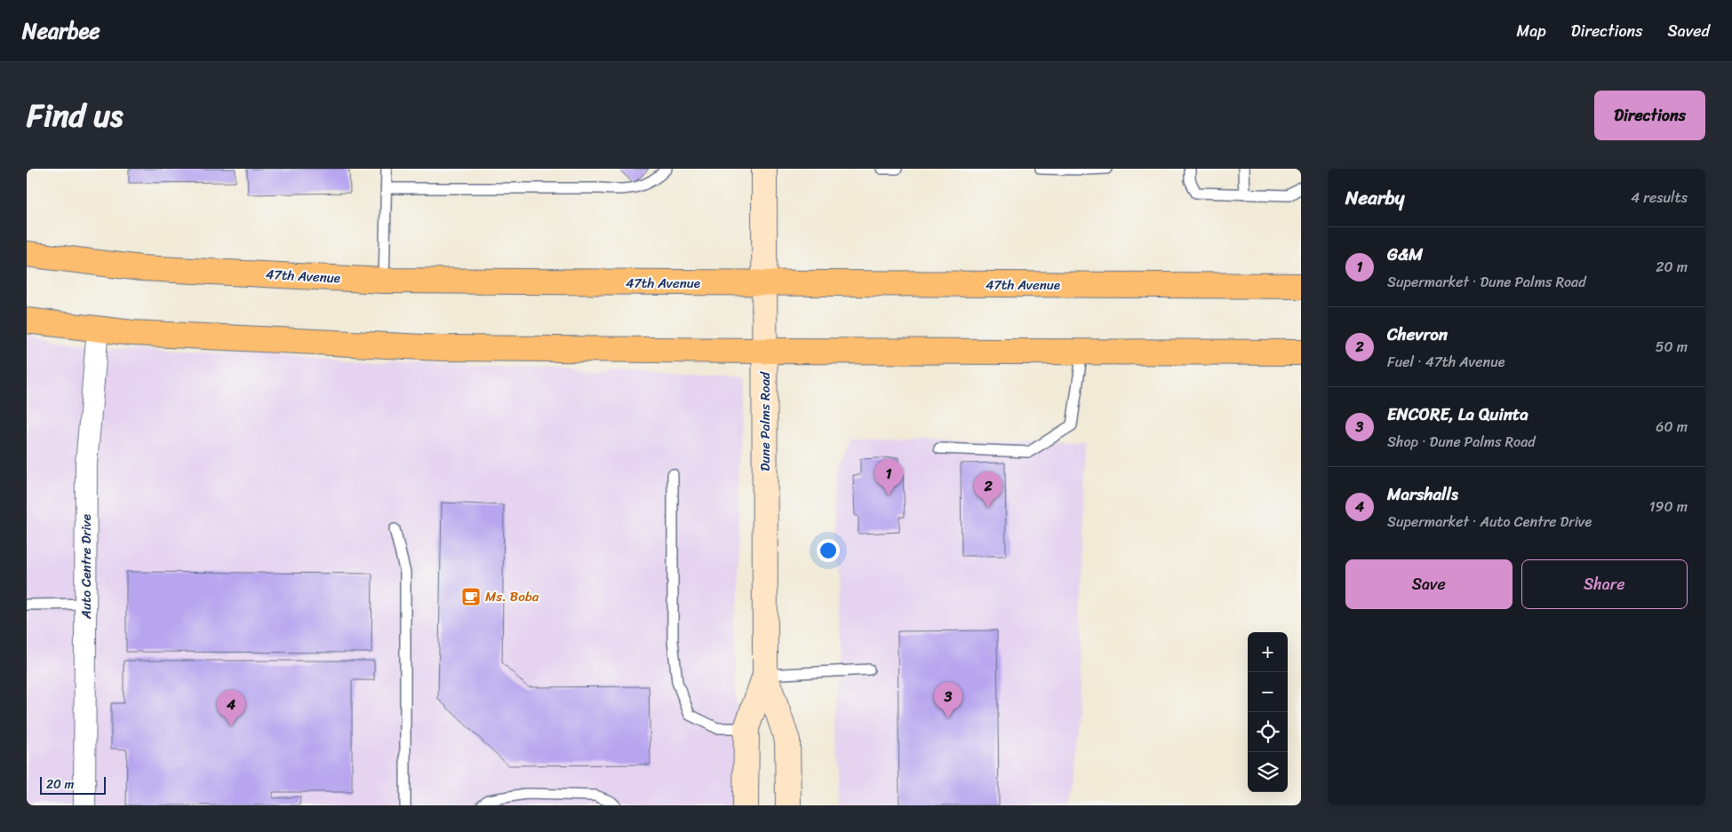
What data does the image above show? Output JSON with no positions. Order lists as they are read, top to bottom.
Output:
{
  "streets": {
    "main road": ["47th Avenue", "Dune Palms Road"],
    "street": ["Auto Centre Drive"]
  },
  "crossings": [
    ["47th Avenue", "Dune Palms Road"]
  ],
  "places": {
    "cafe": ["Ms. Boba"]
  },
  "scale_bar": "20 m",
  "page": {
    "header": "Nearbee",
    "nav": ["Map", "Directions", "Saved"],
    "title": "Find us",
    "buttons": [
      "Directions",
      ["Save", "Share"]
    ],
    "heading": ["Nearby", "4 results"],
    "list": [
      {
        "mark": "1",
        "name": "G&M",
        "note": "Supermarket · Dune Palms Road",
        "value": "20 m"
      },
      {
        "mark": "2",
        "name": "Chevron",
        "note": "Fuel · 47th Avenue",
        "value": "50 m"
      },
      {
        "mark": "3",
        "name": "ENCORE, La Quinta",
        "note": "Shop · Dune Palms Road",
        "value": "60 m"
      },
      {
        "mark": "4",
        "name": "Marshalls",
        "note": "Supermarket · Auto Centre Drive",
        "value": "190 m"
      }
    ],
    "pins": [
      "1",
      "2",
      "3",
      "4"
    ],
    "map_buttons": ["+", "−"],
    "scale": "20 m"
  }
}
